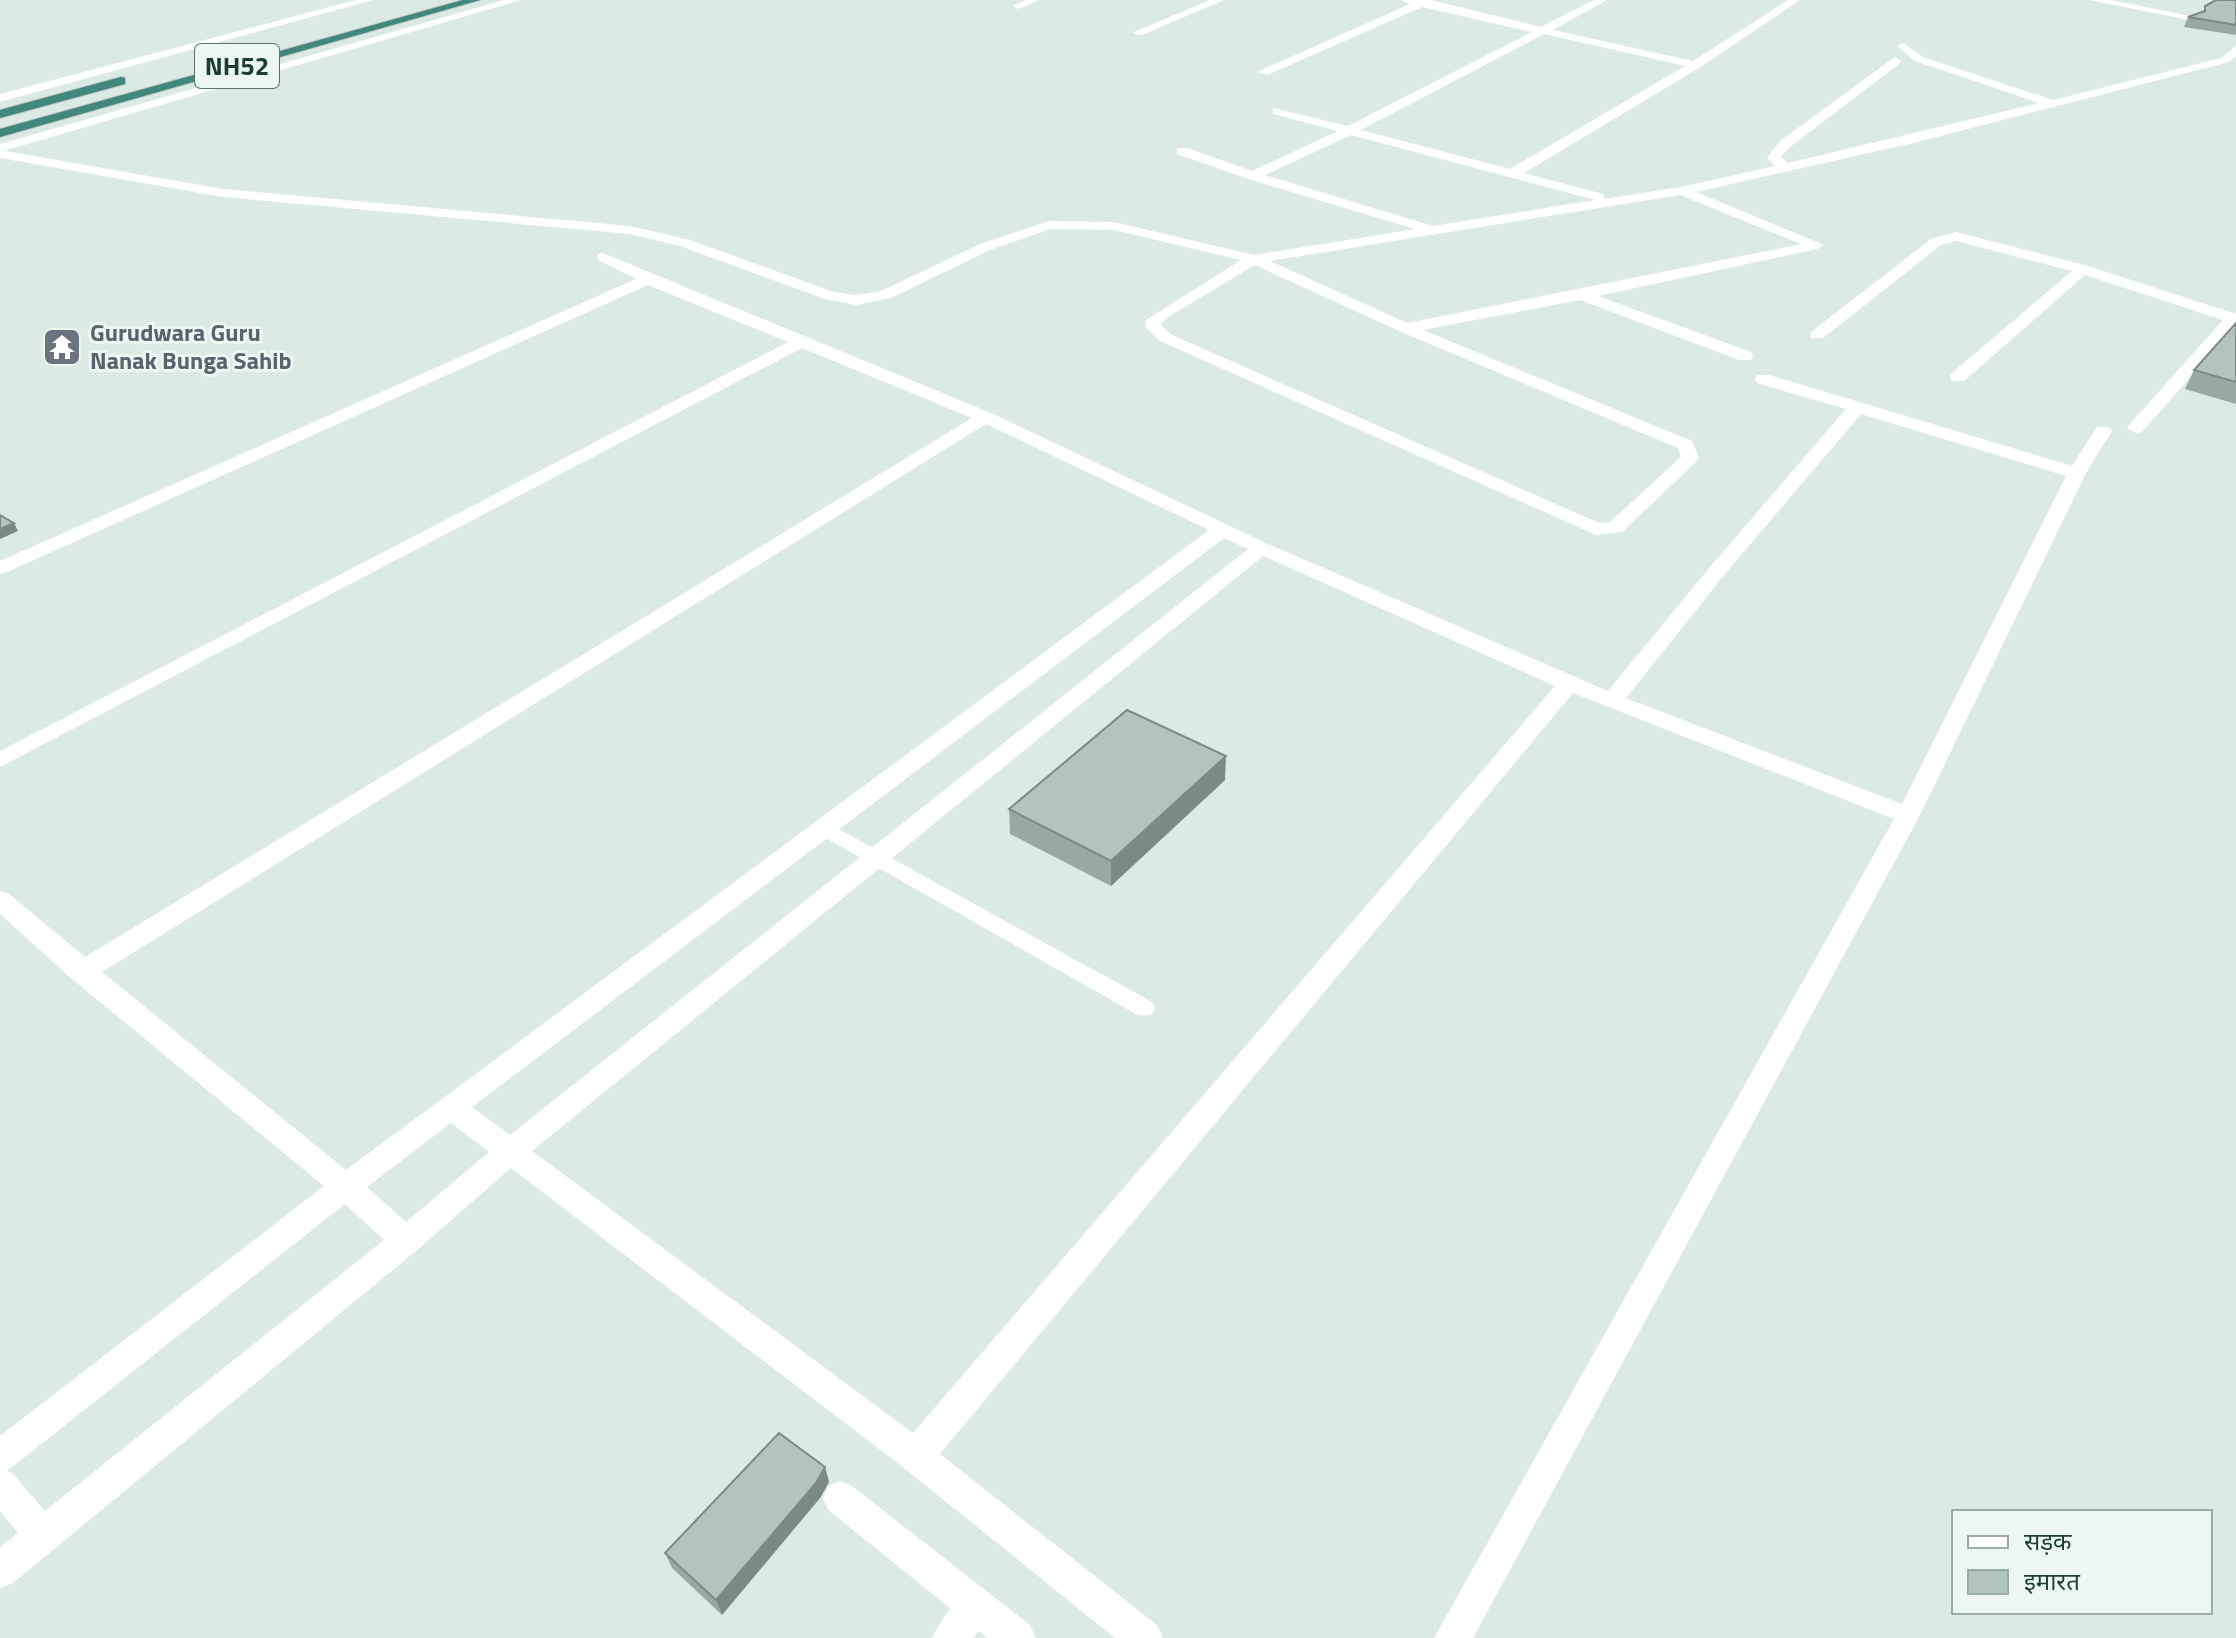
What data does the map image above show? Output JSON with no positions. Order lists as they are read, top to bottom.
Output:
{
  "streets": {
    "highway": ["NH52"]
  },
  "places": {
    "temple": ["Gurudwara Guru Nanak Bunga Sahib"]
  },
  "legend": ["सड़क", "इमारत"]
}
